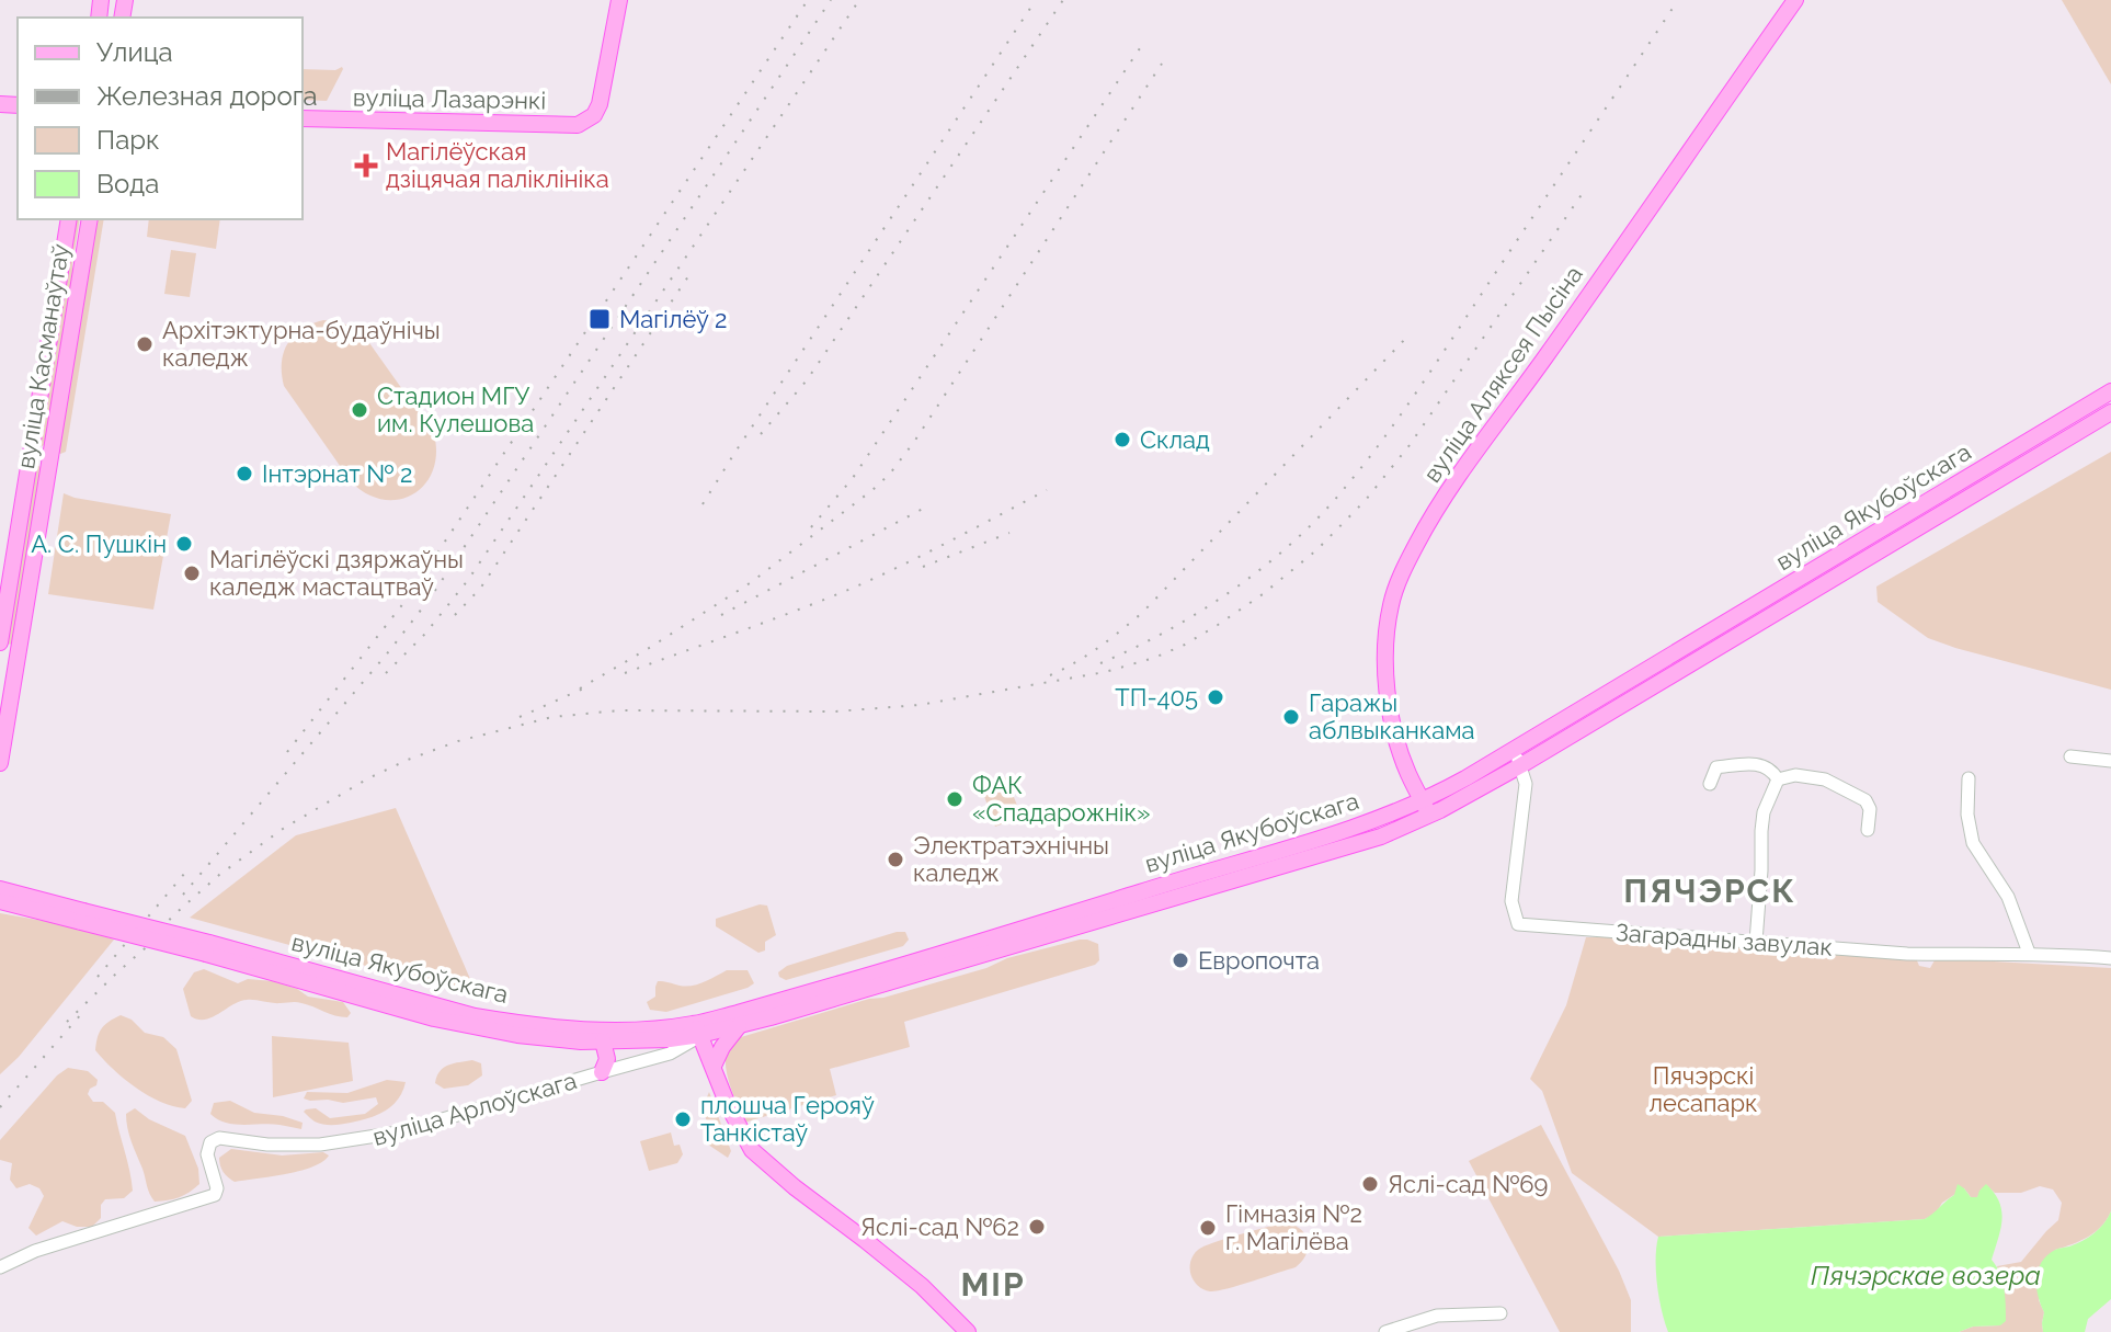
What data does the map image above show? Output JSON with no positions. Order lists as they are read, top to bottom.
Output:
{
  "streets": {
    "main road": [
      "вуліца Лазарэнкі",
      "вуліца Касманаўтаў",
      "вуліца Аляксея Пысіна",
      "вуліца Якубоўскага"
    ],
    "street": ["Загарадны завулак", "вуліца Арлоўскага"]
  },
  "crossings": [
    ["вуліца Аляксея Пысіна", "вуліца Якубоўскага"],
    ["вуліца Якубоўскага", "Загарадны завулак"]
  ],
  "districts": ["ПЯЧЭРСК", "МІР"],
  "water": ["Пячэрскае возера"],
  "parks": ["Пячэрскі лесапарк"],
  "places": {
    "health": ["Магілёўская дзіцячая паліклініка"],
    "transit": ["Магілёў 2"],
    "other": [
      "Архітэктурна-будаўнічы каледж",
      "Стадион МГУ им. Кулешова",
      "Склад",
      "Інтэрнат № 2",
      "А. С. Пушкін",
      "Магілёўскі дзяржаўны каледж мастацтваў",
      "ТП-405",
      "Гаражы аблвыканкама",
      "ФАК «Спадарожнік»",
      "Электратэхнічны каледж",
      "Европочта",
      "плошча Герояў Танкістаў",
      "Яслі-сад №69",
      "Яслі-сад №62",
      "Гімназія №2 г. Магілёва"
    ]
  },
  "legend": [
    "Улица",
    "Железная дорога",
    "Парк",
    "Вода"
  ]
}
